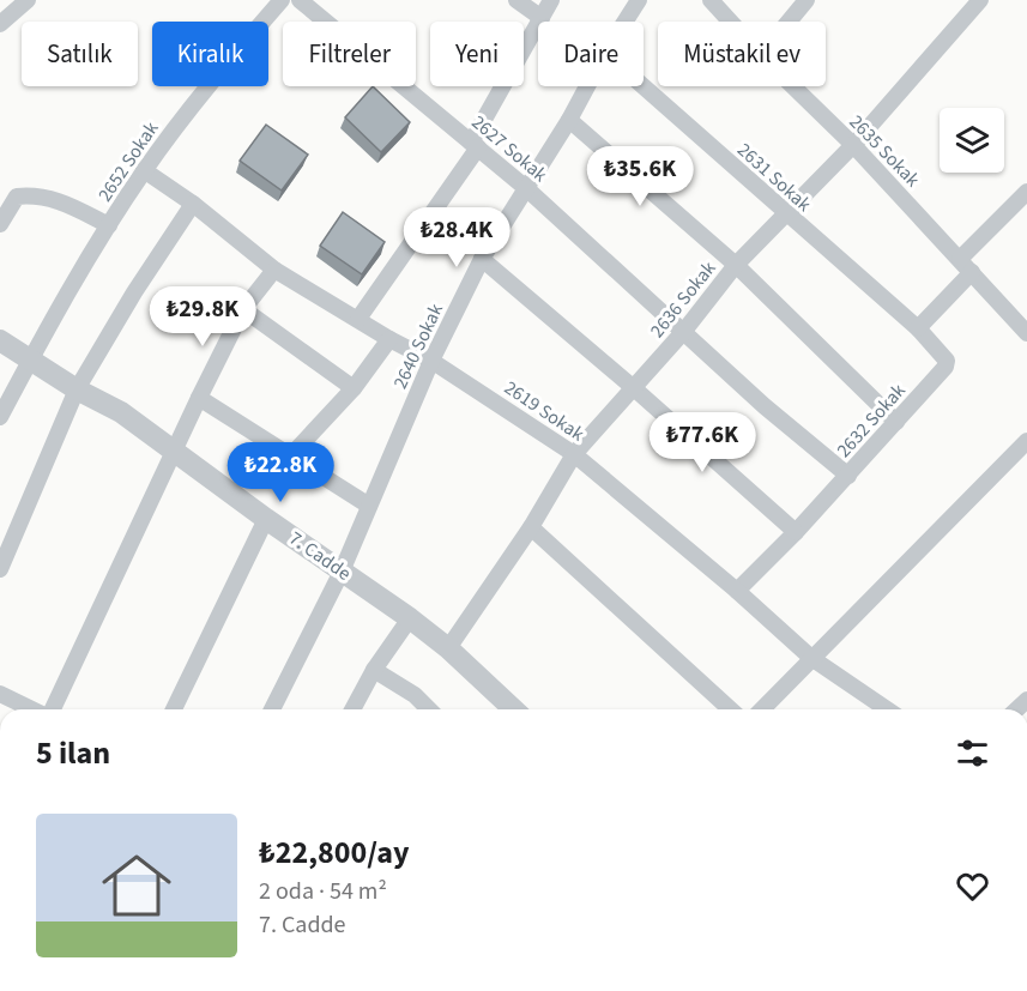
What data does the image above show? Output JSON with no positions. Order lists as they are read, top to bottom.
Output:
{
  "streets": {
    "street": [
      "2627 Sokak",
      "2635 Sokak",
      "2652 Sokak",
      "2631 Sokak",
      "2636 Sokak",
      "2640 Sokak",
      "2619 Sokak",
      "2632 Sokak",
      "7. Cadde"
    ]
  },
  "crossings": [
    ["2627 Sokak", "2636 Sokak"],
    ["2627 Sokak", "2640 Sokak"],
    ["2627 Sokak", "2632 Sokak"],
    ["2635 Sokak", "2636 Sokak"],
    ["2652 Sokak", "2619 Sokak"],
    ["2652 Sokak", "7. Cadde"],
    ["2631 Sokak", "2636 Sokak"],
    ["2631 Sokak", "2632 Sokak"],
    ["2636 Sokak", "2619 Sokak"],
    ["2636 Sokak", "7. Cadde"],
    ["2640 Sokak", "2619 Sokak"],
    ["2640 Sokak", "7. Cadde"],
    ["2619 Sokak", "2632 Sokak"]
  ],
  "page": {
    "chip": [
      "Satılık",
      "Kiralık",
      "Filtreler",
      "Yeni",
      "Daire",
      "Müstakil ev"
    ],
    "price": [
      "₺35.6K",
      "₺28.4K",
      "₺29.8K",
      "₺77.6K",
      "₺22.8K"
    ],
    "heading": "5 ilan",
    "list": [
      {
        "name": "₺22,800/ay",
        "note": "2 oda · 54 m² · 7. Cadde"
      }
    ]
  }
}
